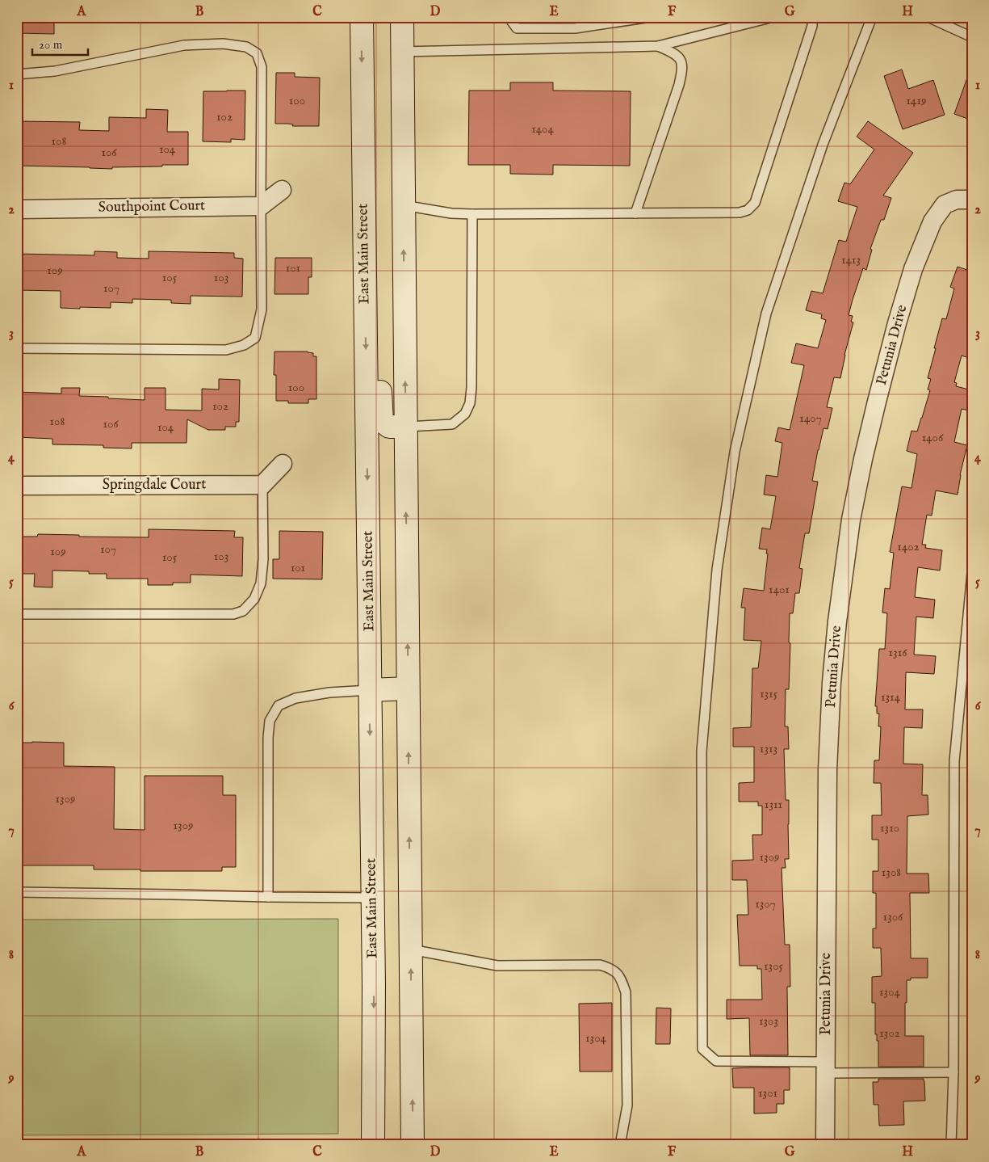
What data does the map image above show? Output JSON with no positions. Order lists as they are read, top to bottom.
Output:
{
  "streets": {
    "main road": ["East Main Street"],
    "street": ["Southpoint Court", "Petunia Drive", "Springdale Court"]
  },
  "house_numbers": [
    "100",
    "1419",
    "102",
    "1404",
    "108",
    "104",
    "106",
    "1413",
    "101",
    "109",
    "105",
    "103",
    "107",
    "100",
    "102",
    "1407",
    "108",
    "106",
    "104",
    "1406",
    "1402",
    "107",
    "109",
    "103",
    "105",
    "101",
    "1401",
    "1316",
    "1315",
    "1314",
    "1313",
    "1309",
    "1311",
    "1309",
    "1310",
    "1309",
    "1308",
    "1307",
    "1306",
    "1305",
    "1304",
    "1303",
    "1302",
    "1304",
    "1301"
  ],
  "scale_bar": "20 m",
  "grid": {
    "columns": [
      "A",
      "B",
      "C",
      "D",
      "E",
      "F",
      "G",
      "H"
    ],
    "rows": [
      "1",
      "2",
      "3",
      "4",
      "5",
      "6",
      "7",
      "8",
      "9"
    ]
  }
}
